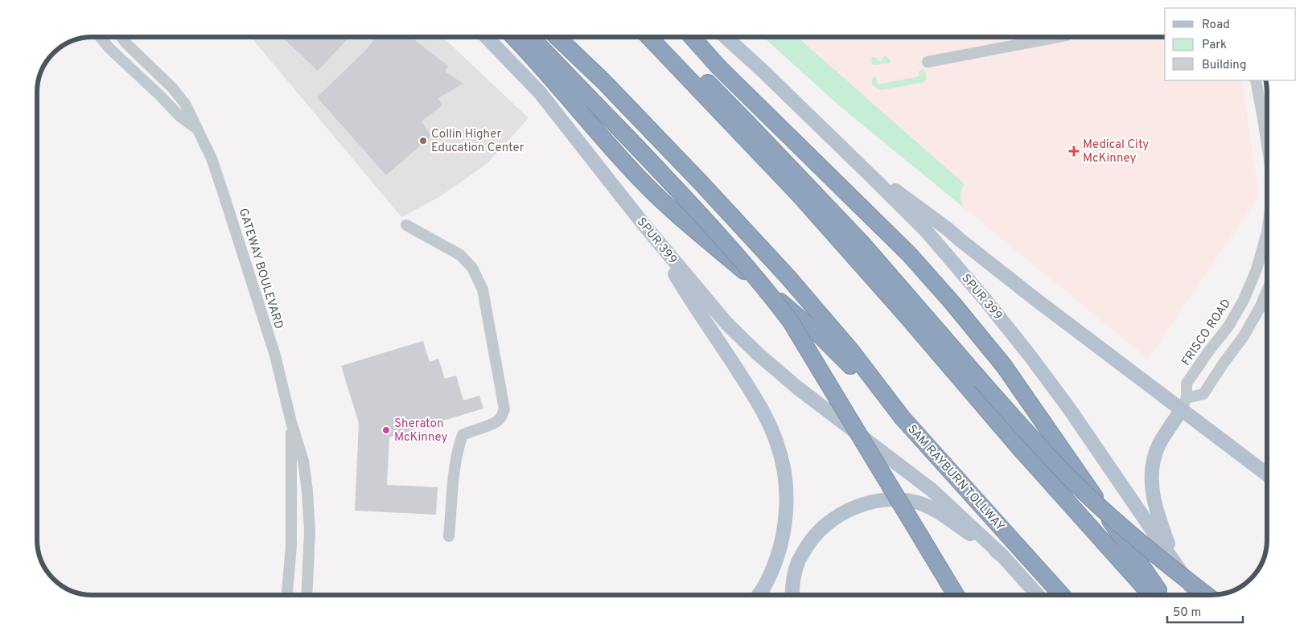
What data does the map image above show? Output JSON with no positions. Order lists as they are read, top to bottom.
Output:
{
  "streets": {
    "highway": ["SAM RAYBURN TOLLWAY"],
    "main road": ["SPUR 399"],
    "street": ["GATEWAY BOULEVARD", "FRISCO ROAD"]
  },
  "places": {
    "other": ["Collin Higher Education Center", "Sheraton McKinney"],
    "health": ["Medical City McKinney"]
  },
  "legend": ["Road", "Park", "Building"],
  "scale_bar": "50 m"
}
